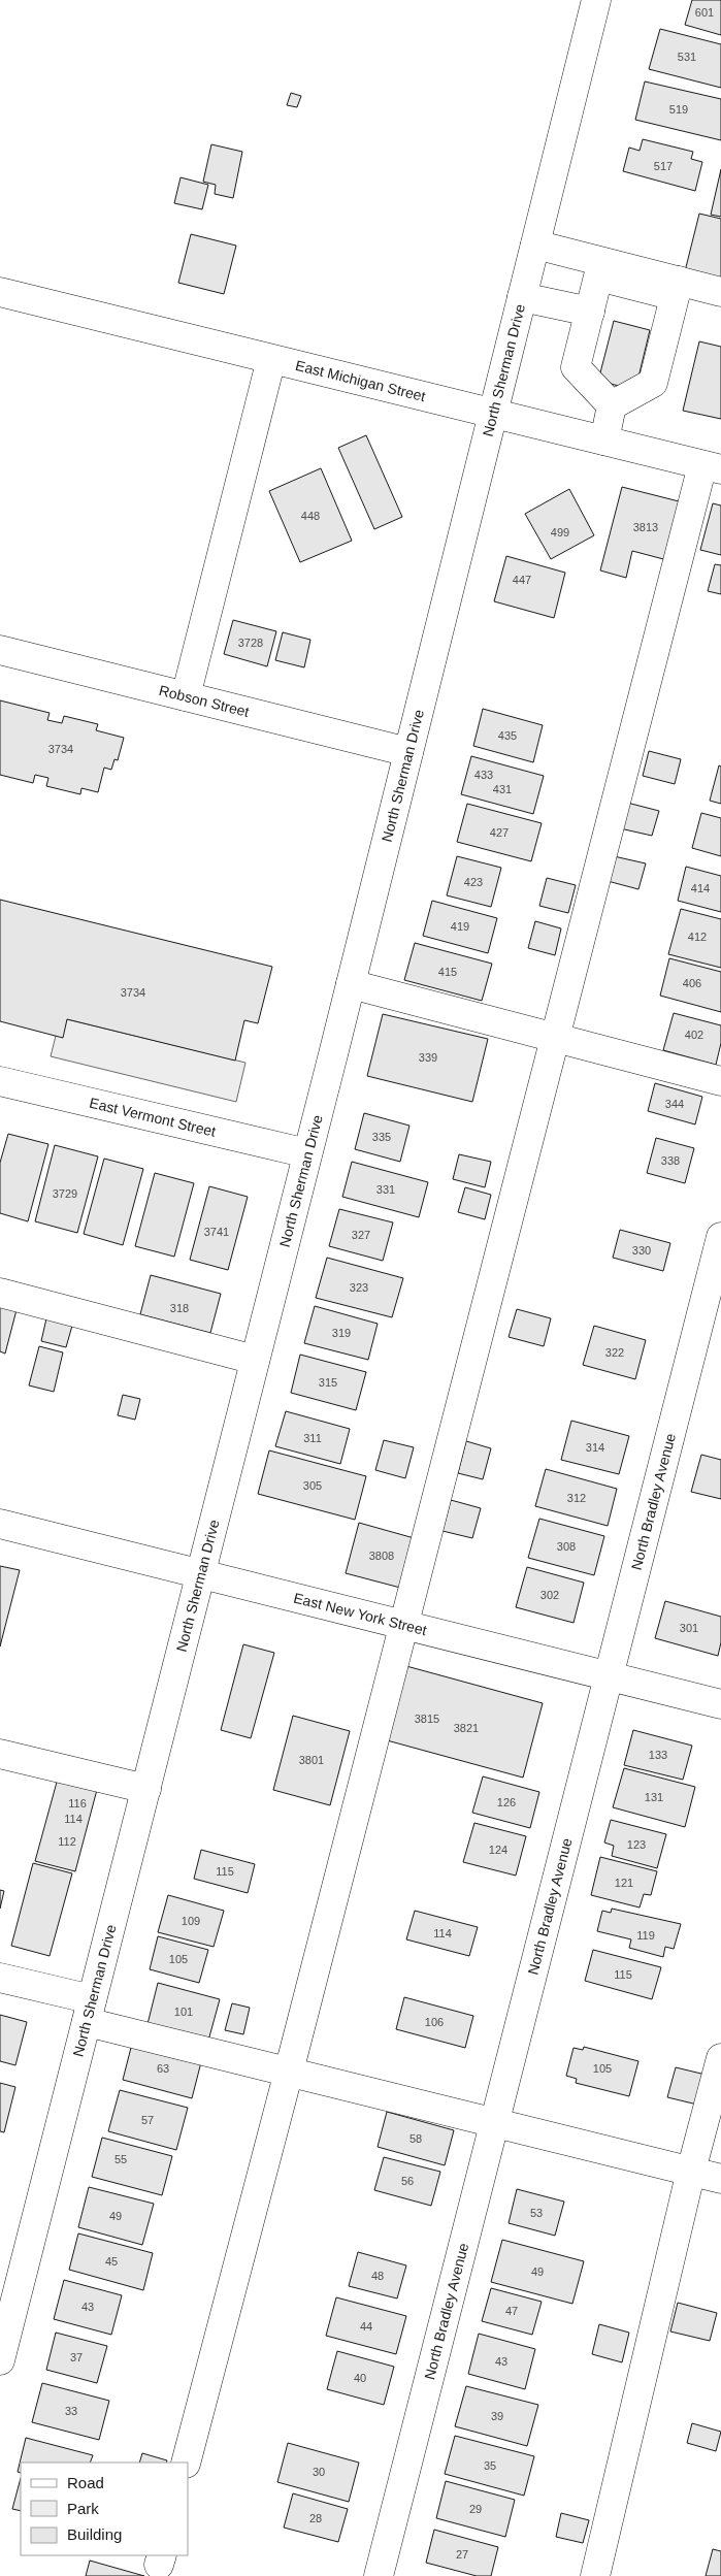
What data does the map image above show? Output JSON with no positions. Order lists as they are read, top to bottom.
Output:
{
  "streets": {
    "main road": [
      "North Sherman Drive",
      "East Michigan Street",
      "Robson Street",
      "East Vermont Street",
      "North Bradley Avenue",
      "East New York Street"
    ]
  },
  "crossings": [
    ["North Sherman Drive", "East Michigan Street"],
    ["North Sherman Drive", "Robson Street"],
    ["North Sherman Drive", "East Vermont Street"],
    ["North Sherman Drive", "East New York Street"],
    ["North Bradley Avenue", "East New York Street"]
  ],
  "house_numbers": [
    "601",
    "531",
    "519",
    "517",
    "448",
    "3813",
    "499",
    "447",
    "3728",
    "435",
    "3734",
    "433",
    "431",
    "427",
    "423",
    "414",
    "419",
    "412",
    "415",
    "406",
    "3734",
    "402",
    "339",
    "344",
    "335",
    "338",
    "331",
    "3729",
    "3741",
    "327",
    "330",
    "323",
    "318",
    "319",
    "322",
    "315",
    "311",
    "314",
    "305",
    "312",
    "308",
    "3808",
    "302",
    "301",
    "3815",
    "3821",
    "133",
    "3801",
    "131",
    "126",
    "116",
    "114",
    "112",
    "123",
    "124",
    "115",
    "121",
    "109",
    "114",
    "119",
    "105",
    "115",
    "101",
    "106",
    "63",
    "105",
    "57",
    "58",
    "55",
    "56",
    "53",
    "49",
    "45",
    "49",
    "48",
    "43",
    "47",
    "44",
    "37",
    "43",
    "40",
    "33",
    "39",
    "35",
    "30",
    "29",
    "28",
    "27"
  ],
  "legend": ["Road", "Park", "Building"]
}
